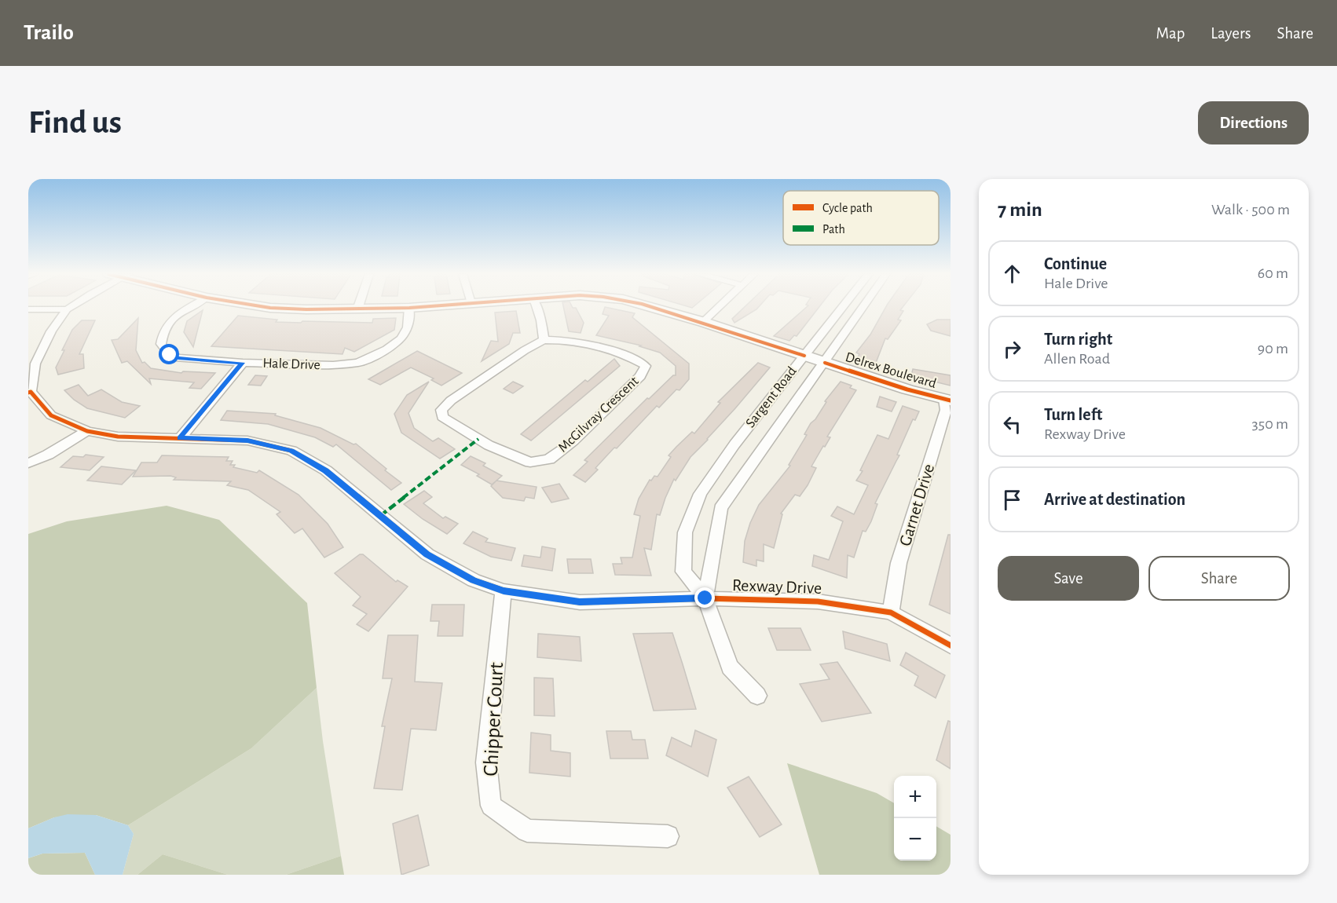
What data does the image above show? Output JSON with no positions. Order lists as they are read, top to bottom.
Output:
{
  "streets": {
    "street": [
      "Hale Drive",
      "Delrex Boulevard",
      "Sargent Road",
      "McGilvray Crescent",
      "Garnet Drive",
      "Rexway Drive",
      "Chipper Court"
    ]
  },
  "crossings": [
    ["Hale Drive", "Delrex Boulevard"],
    ["Delrex Boulevard", "Sargent Road"],
    ["Delrex Boulevard", "Garnet Drive"],
    ["Sargent Road", "Rexway Drive"],
    ["Garnet Drive", "Rexway Drive"],
    ["Rexway Drive", "Chipper Court"]
  ],
  "legend": ["Cycle path", "Path"],
  "page": {
    "header": "Trailo",
    "nav": ["Map", "Layers", "Share"],
    "buttons": [
      "Directions",
      ["Save", "Share"]
    ],
    "title": "Find us",
    "heading": ["7 min", "Walk · 500 m"],
    "list": [
      ["Continue", "Hale Drive", "60 m"],
      ["Turn right", "Allen Road", "90 m"],
      ["Turn left", "Rexway Drive", "350 m"],
      "Arrive at destination"
    ],
    "map_buttons": ["+", "−"]
  }
}
